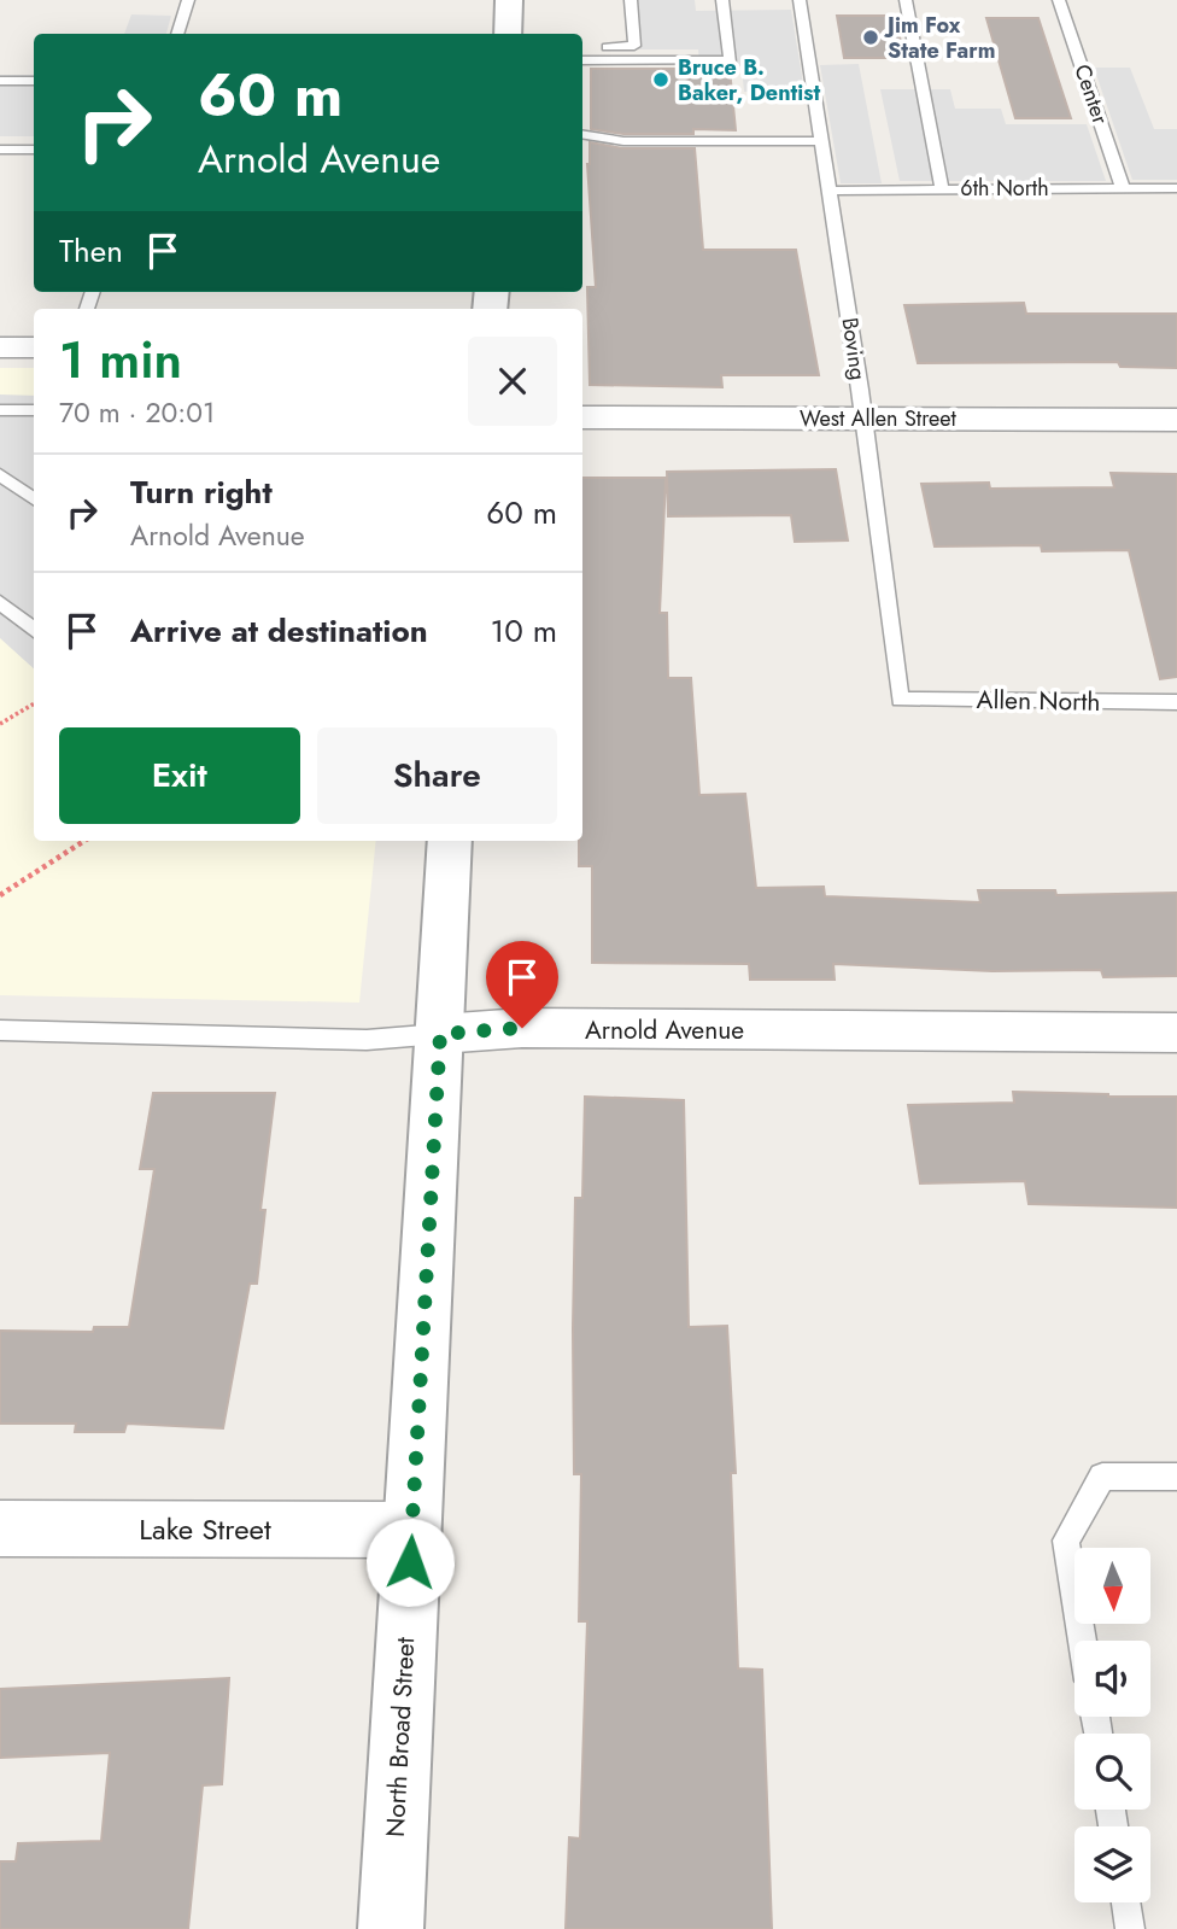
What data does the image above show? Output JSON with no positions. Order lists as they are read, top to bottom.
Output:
{
  "streets": {
    "street": [
      "West Allen Street",
      "Arnold Avenue",
      "Lake Street",
      "North Broad Street"
    ],
    "lane": [
      "Center",
      "6th North",
      "Boving",
      "Allen North"
    ]
  },
  "crossings": [
    ["Center", "6th North"],
    ["6th North", "Boving"],
    ["Boving", "West Allen Street"],
    ["Boving", "Allen North"],
    ["Arnold Avenue", "North Broad Street"],
    ["Lake Street", "North Broad Street"]
  ],
  "places": ["Jim Fox State Farm", "Bruce B. Baker, Dentist"],
  "north": "bottom",
  "page": {
    "turn": ["60 m", "Arnold Avenue"],
    "then": "Then",
    "heading": ["1 min", "70 m · 20:01"],
    "list": [
      {
        "name": "Turn right",
        "note": "Arnold Avenue",
        "value": "60 m"
      },
      {
        "name": "Arrive at destination",
        "value": "10 m"
      }
    ],
    "buttons": ["Exit", "Share"]
  }
}
